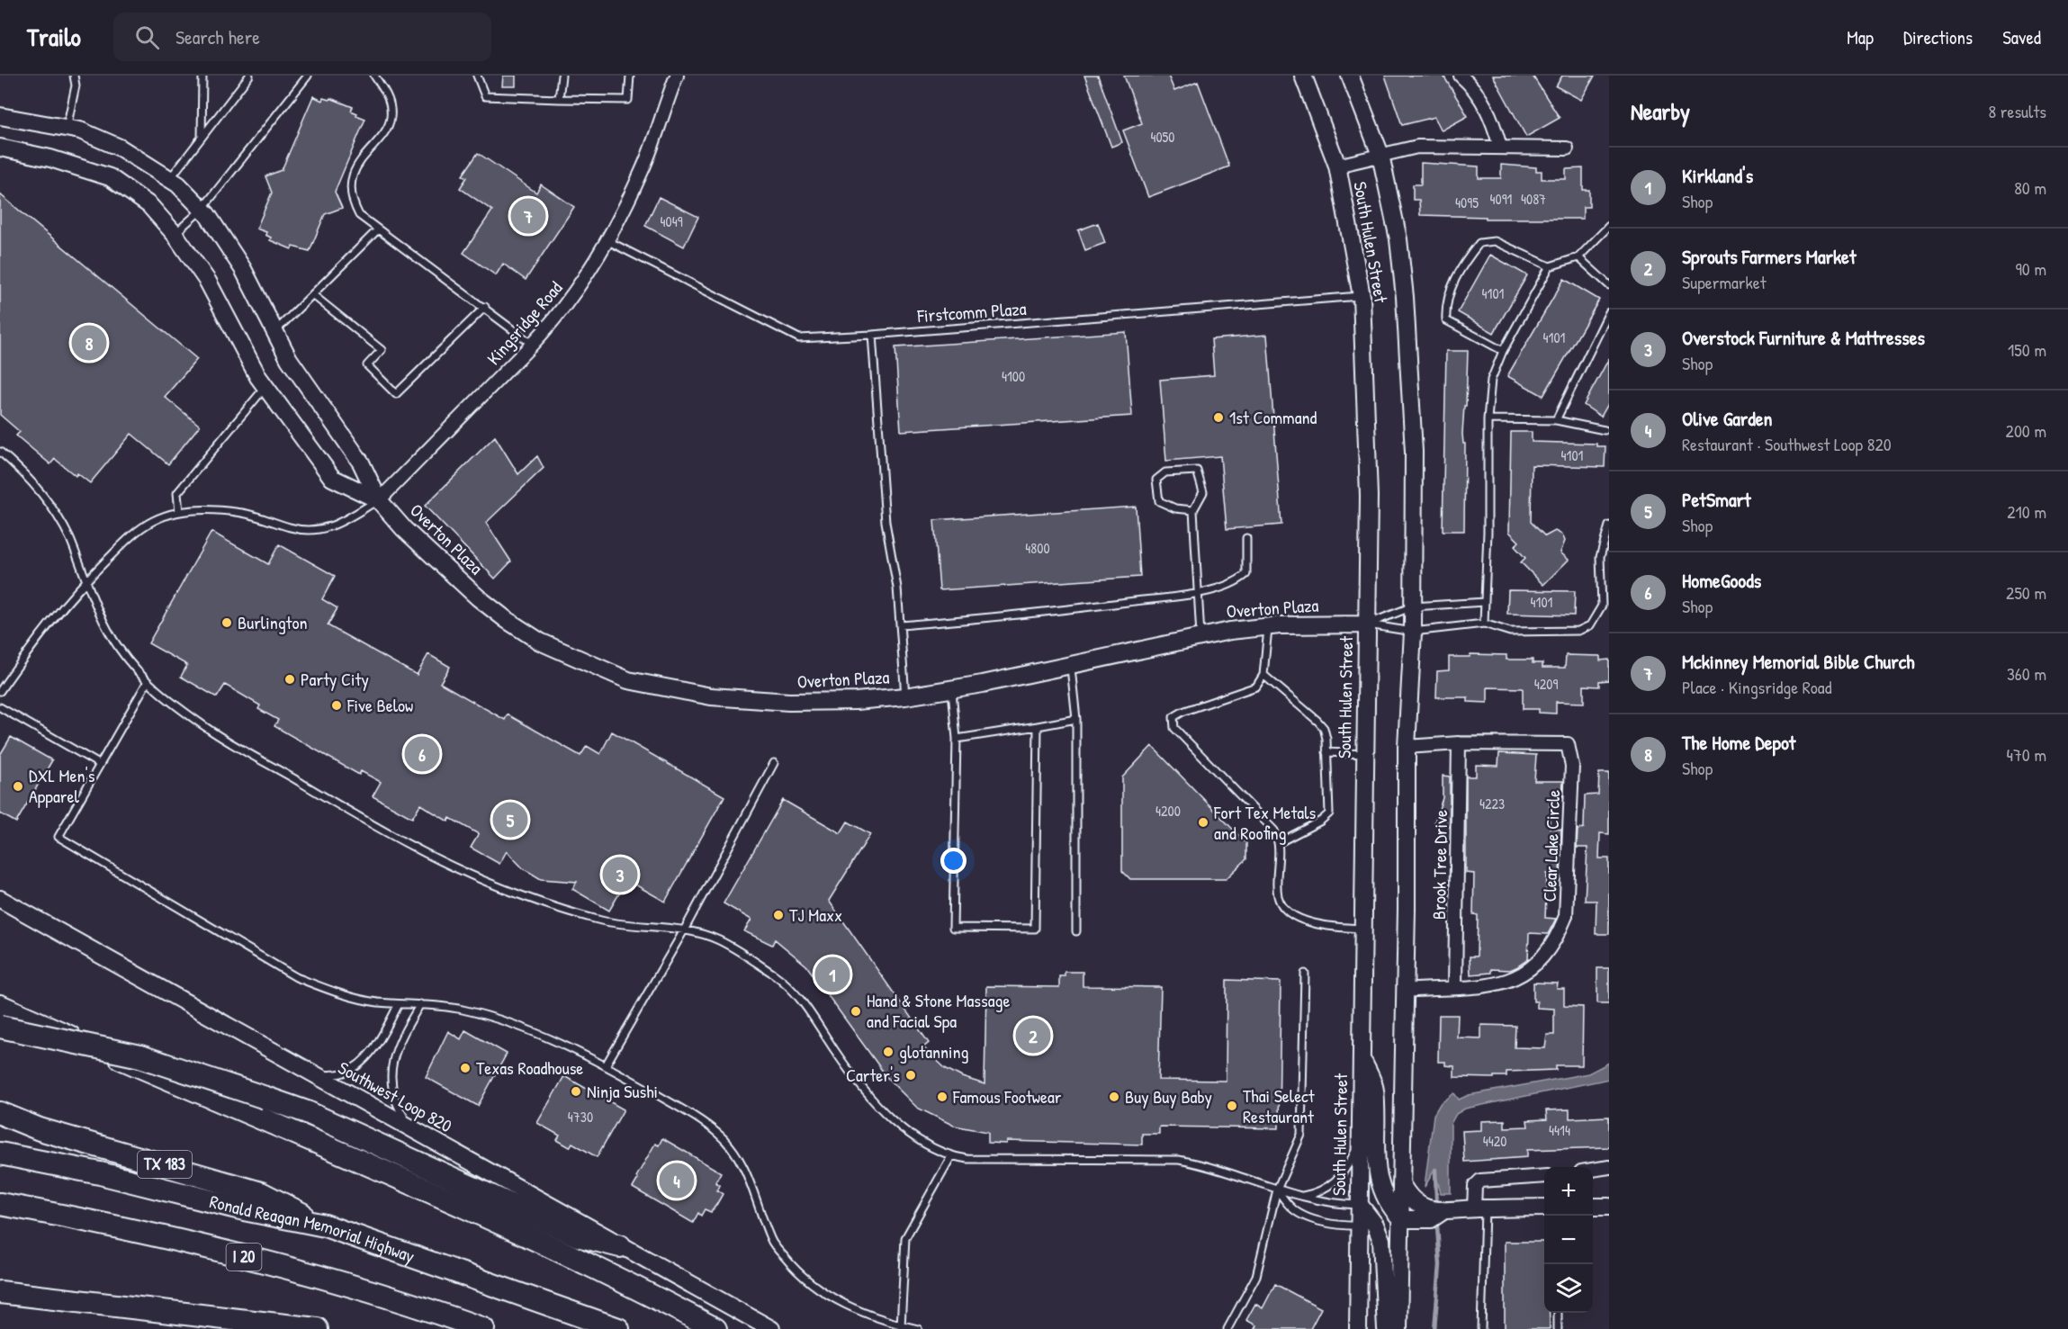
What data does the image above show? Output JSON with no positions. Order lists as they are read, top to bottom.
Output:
{
  "streets": {
    "highway": ["TX 183", "Ronald Reagan Memorial Highway", "I 20"],
    "main road": ["South Hulen Street", "Overton Plaza", "Southwest Loop 820"],
    "street": ["Kingsridge Road", "Clear Lake Circle", "Brook Tree Drive"],
    "lane": ["Firstcomm Plaza"]
  },
  "crossings": [
    ["South Hulen Street", "Firstcomm Plaza"],
    ["South Hulen Street", "Overton Plaza"],
    ["South Hulen Street", "Clear Lake Circle"],
    ["Firstcomm Plaza", "Kingsridge Road"],
    ["Kingsridge Road", "Overton Plaza"],
    ["Clear Lake Circle", "Brook Tree Drive"],
    ["TX 183", "Ronald Reagan Memorial Highway"]
  ],
  "places": [
    "1st Command",
    "Burlington",
    "Party City",
    "Five Below",
    "DXL Men's Apparel",
    "Fort Tex Metals and Roofing",
    "TJ Maxx",
    "Hand & Stone Massage and Facial Spa",
    "glotanning",
    "Texas Roadhouse",
    "Carter's",
    "Ninja Sushi",
    "Famous Footwear",
    "Buy Buy Baby",
    "Thai Select Restaurant"
  ],
  "house_numbers": [
    "4050",
    "4091",
    "4087",
    "4095",
    "4049",
    "4101",
    "4101",
    "4100",
    "4101",
    "4800",
    "4101",
    "4209",
    "4223",
    "4200",
    "4730",
    "4414",
    "4420"
  ],
  "page": {
    "header": "Trailo",
    "search": "Search here",
    "nav": ["Map", "Directions", "Saved"],
    "heading": ["Nearby", "8 results"],
    "list": [
      {
        "mark": "1",
        "name": "Kirkland's",
        "note": "Shop",
        "value": "80 m"
      },
      {
        "mark": "2",
        "name": "Sprouts Farmers Market",
        "note": "Supermarket",
        "value": "90 m"
      },
      {
        "mark": "3",
        "name": "Overstock Furniture & Mattresses",
        "note": "Shop",
        "value": "150 m"
      },
      {
        "mark": "4",
        "name": "Olive Garden",
        "note": "Restaurant · Southwest Loop 820",
        "value": "200 m"
      },
      {
        "mark": "5",
        "name": "PetSmart",
        "note": "Shop",
        "value": "210 m"
      },
      {
        "mark": "6",
        "name": "HomeGoods",
        "note": "Shop",
        "value": "250 m"
      },
      {
        "mark": "7",
        "name": "Mckinney Memorial Bible Church",
        "note": "Place · Kingsridge Road",
        "value": "360 m"
      },
      {
        "mark": "8",
        "name": "The Home Depot",
        "note": "Shop",
        "value": "470 m"
      }
    ],
    "pins": [
      "7",
      "8",
      "6",
      "5",
      "3",
      "1",
      "2",
      "4"
    ],
    "map_buttons": ["+", "−"]
  }
}
